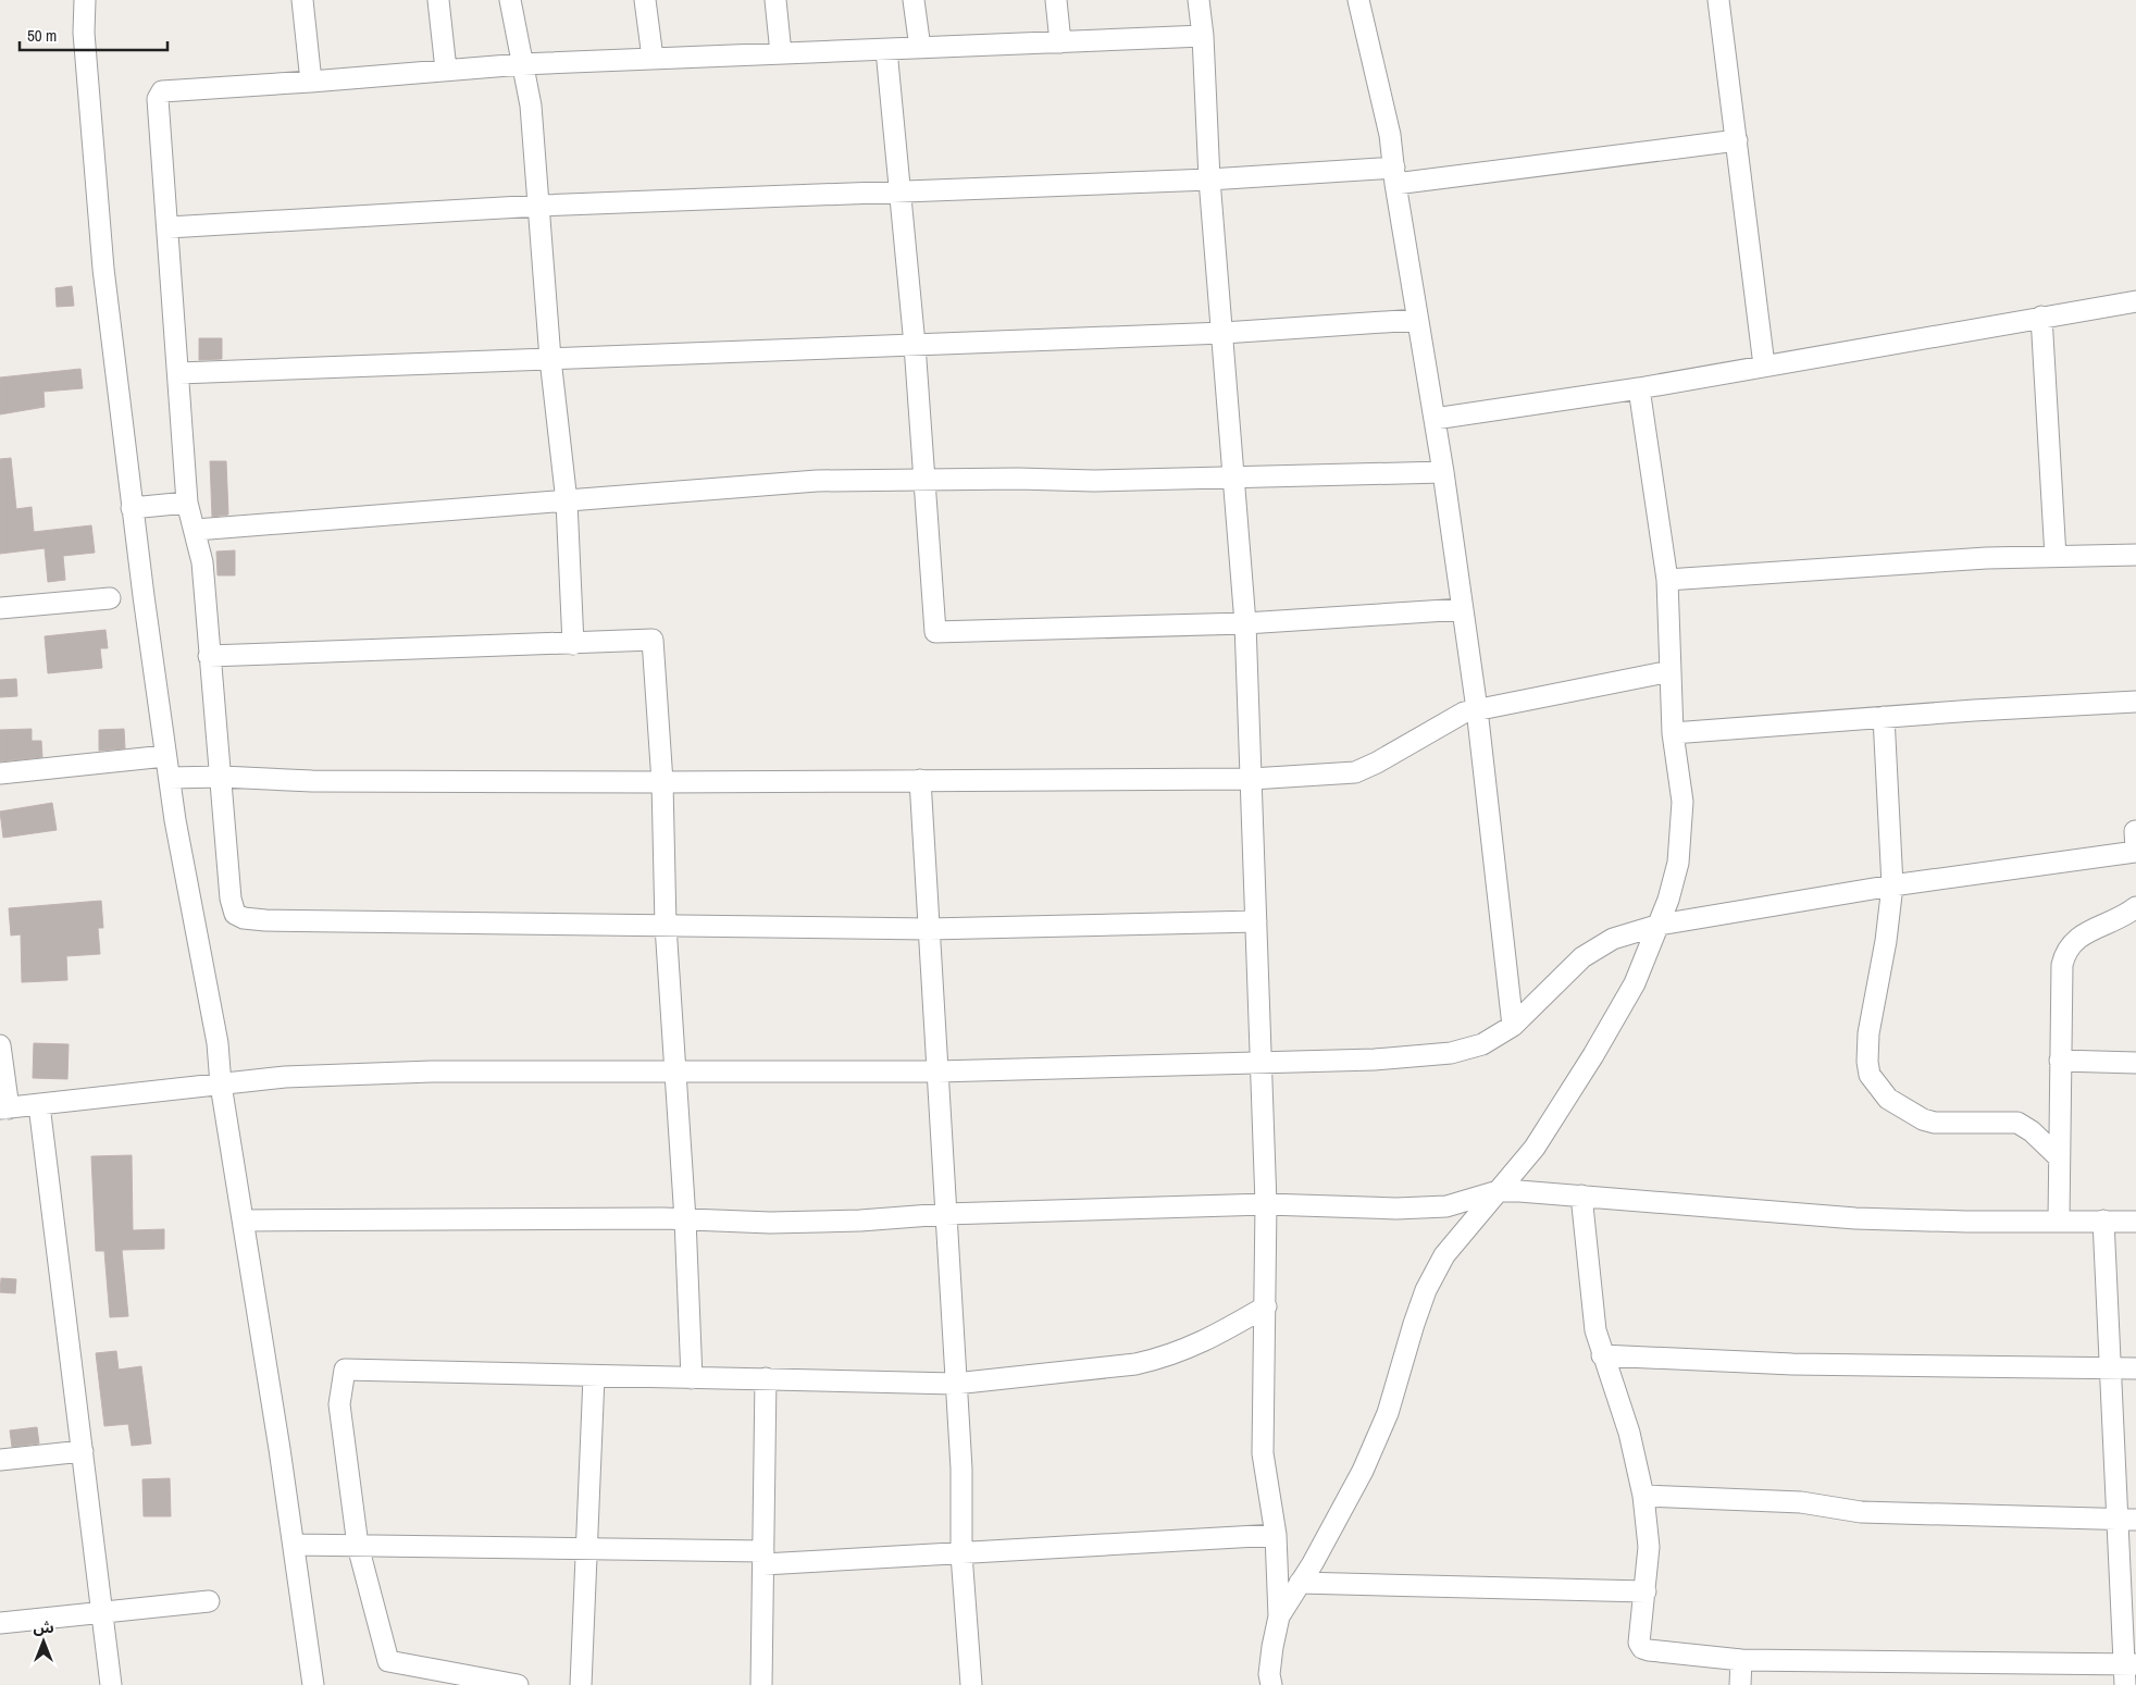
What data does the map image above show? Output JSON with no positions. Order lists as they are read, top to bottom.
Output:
{
  "scale_bar": "50 m",
  "north": "top"
}
